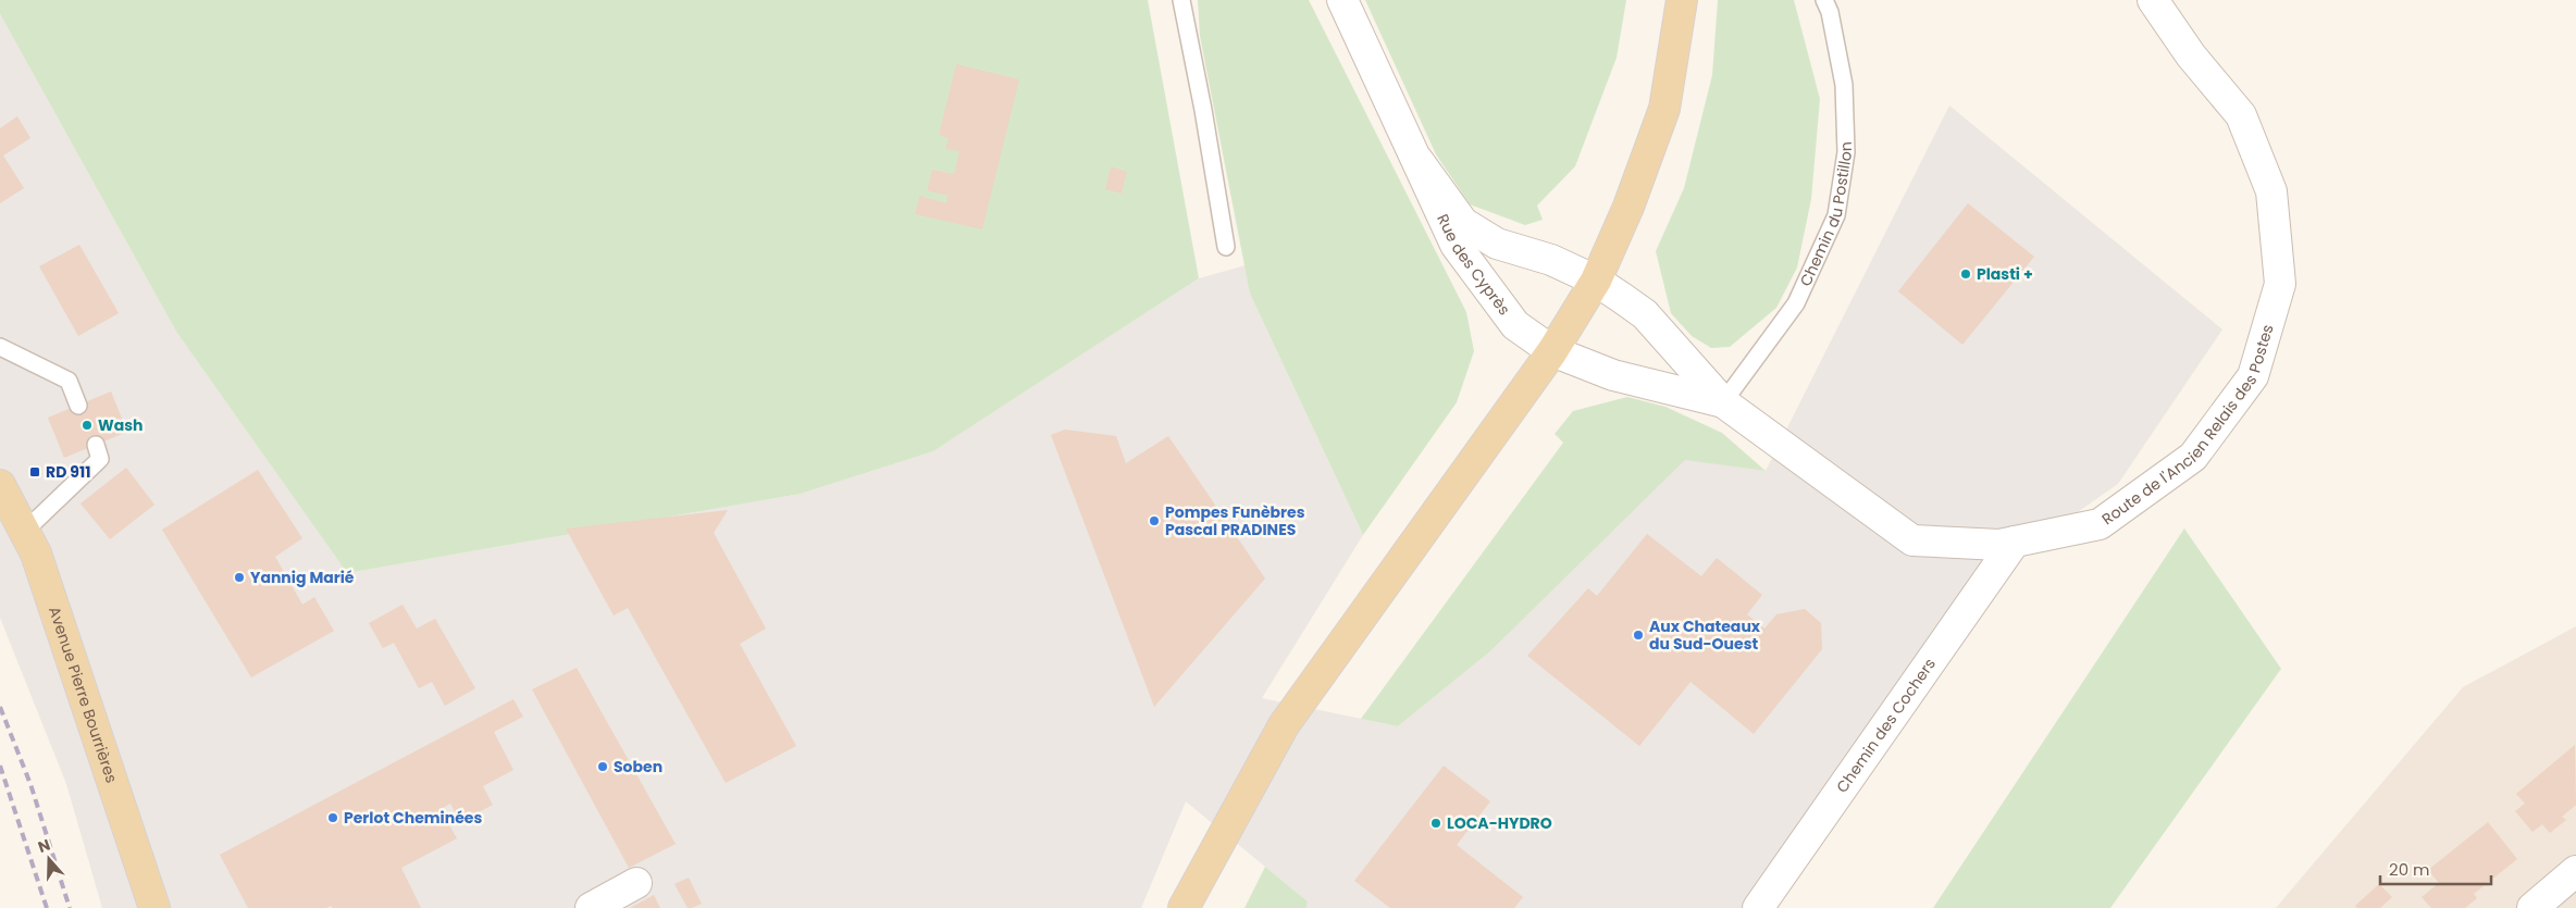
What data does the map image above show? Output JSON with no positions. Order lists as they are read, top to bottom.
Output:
{
  "streets": {
    "main road": ["Avenue Pierre Bourrières"],
    "street": ["Rue des Cyprès", "Route de l'Ancien Relais des Postes", "Chemin des Cochers"],
    "lane": ["Chemin du Postillon"]
  },
  "crossings": [
    ["Chemin du Postillon", "Route de l'Ancien Relais des Postes"],
    ["Rue des Cyprès", "Route de l'Ancien Relais des Postes"],
    ["Route de l'Ancien Relais des Postes", "Chemin des Cochers"]
  ],
  "places": {
    "other": [
      "Plasti +",
      "Wash",
      "Pompes Funèbres Pascal PRADINES",
      "Yannig Marié",
      "Aux Chateaux du Sud-Ouest",
      "Soben",
      "Perlot Cheminées",
      "LOCA-HYDRO"
    ],
    "transit": ["RD 911"]
  },
  "scale_bar": "20 m",
  "north": "top"
}
